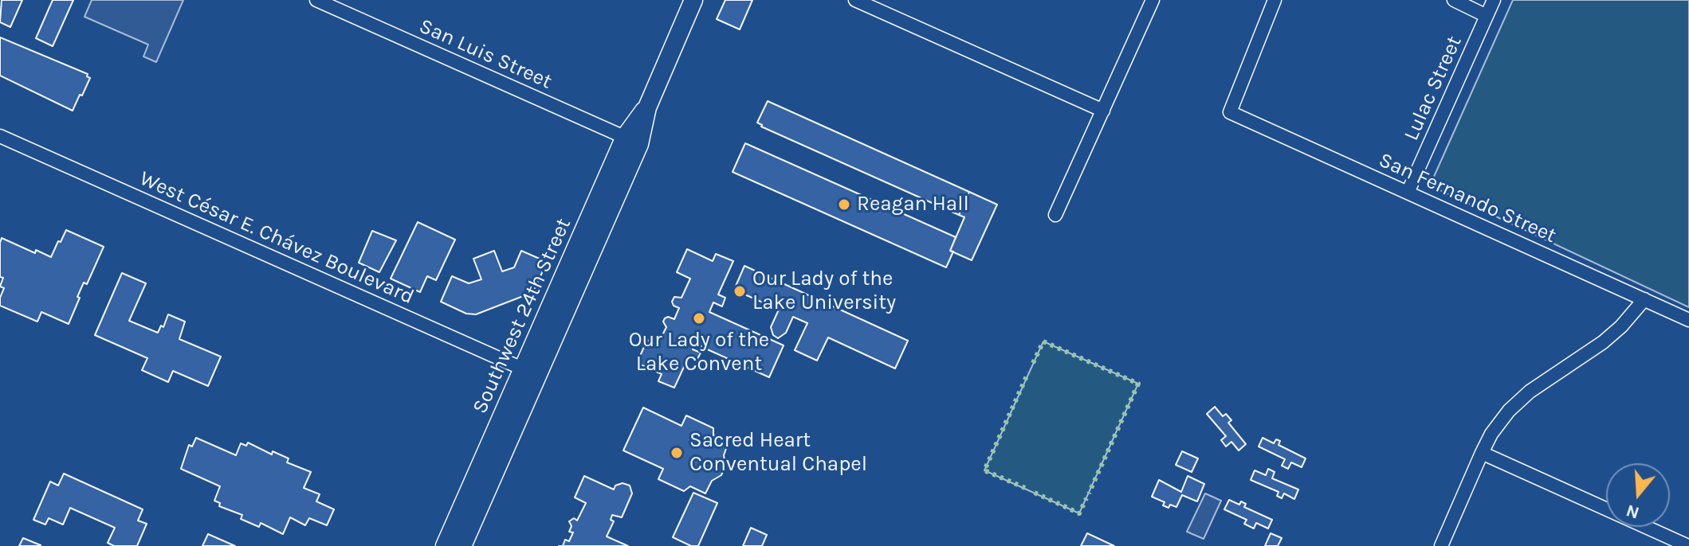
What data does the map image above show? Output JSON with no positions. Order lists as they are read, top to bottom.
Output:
{
  "streets": {
    "main road": ["Southwest 24th Street"],
    "street": [
      "San Luis Street",
      "Lulac Street",
      "San Fernando Street",
      "West César E. Chávez Boulevard"
    ]
  },
  "crossings": [
    ["San Luis Street", "Southwest 24th Street"],
    ["Lulac Street", "San Fernando Street"],
    ["West César E. Chávez Boulevard", "Southwest 24th Street"]
  ],
  "places": [
    "Reagan Hall",
    "Our Lady of the Lake University",
    "Our Lady of the Lake Convent",
    "Sacred Heart Conventual Chapel"
  ],
  "north": "bottom"
}
